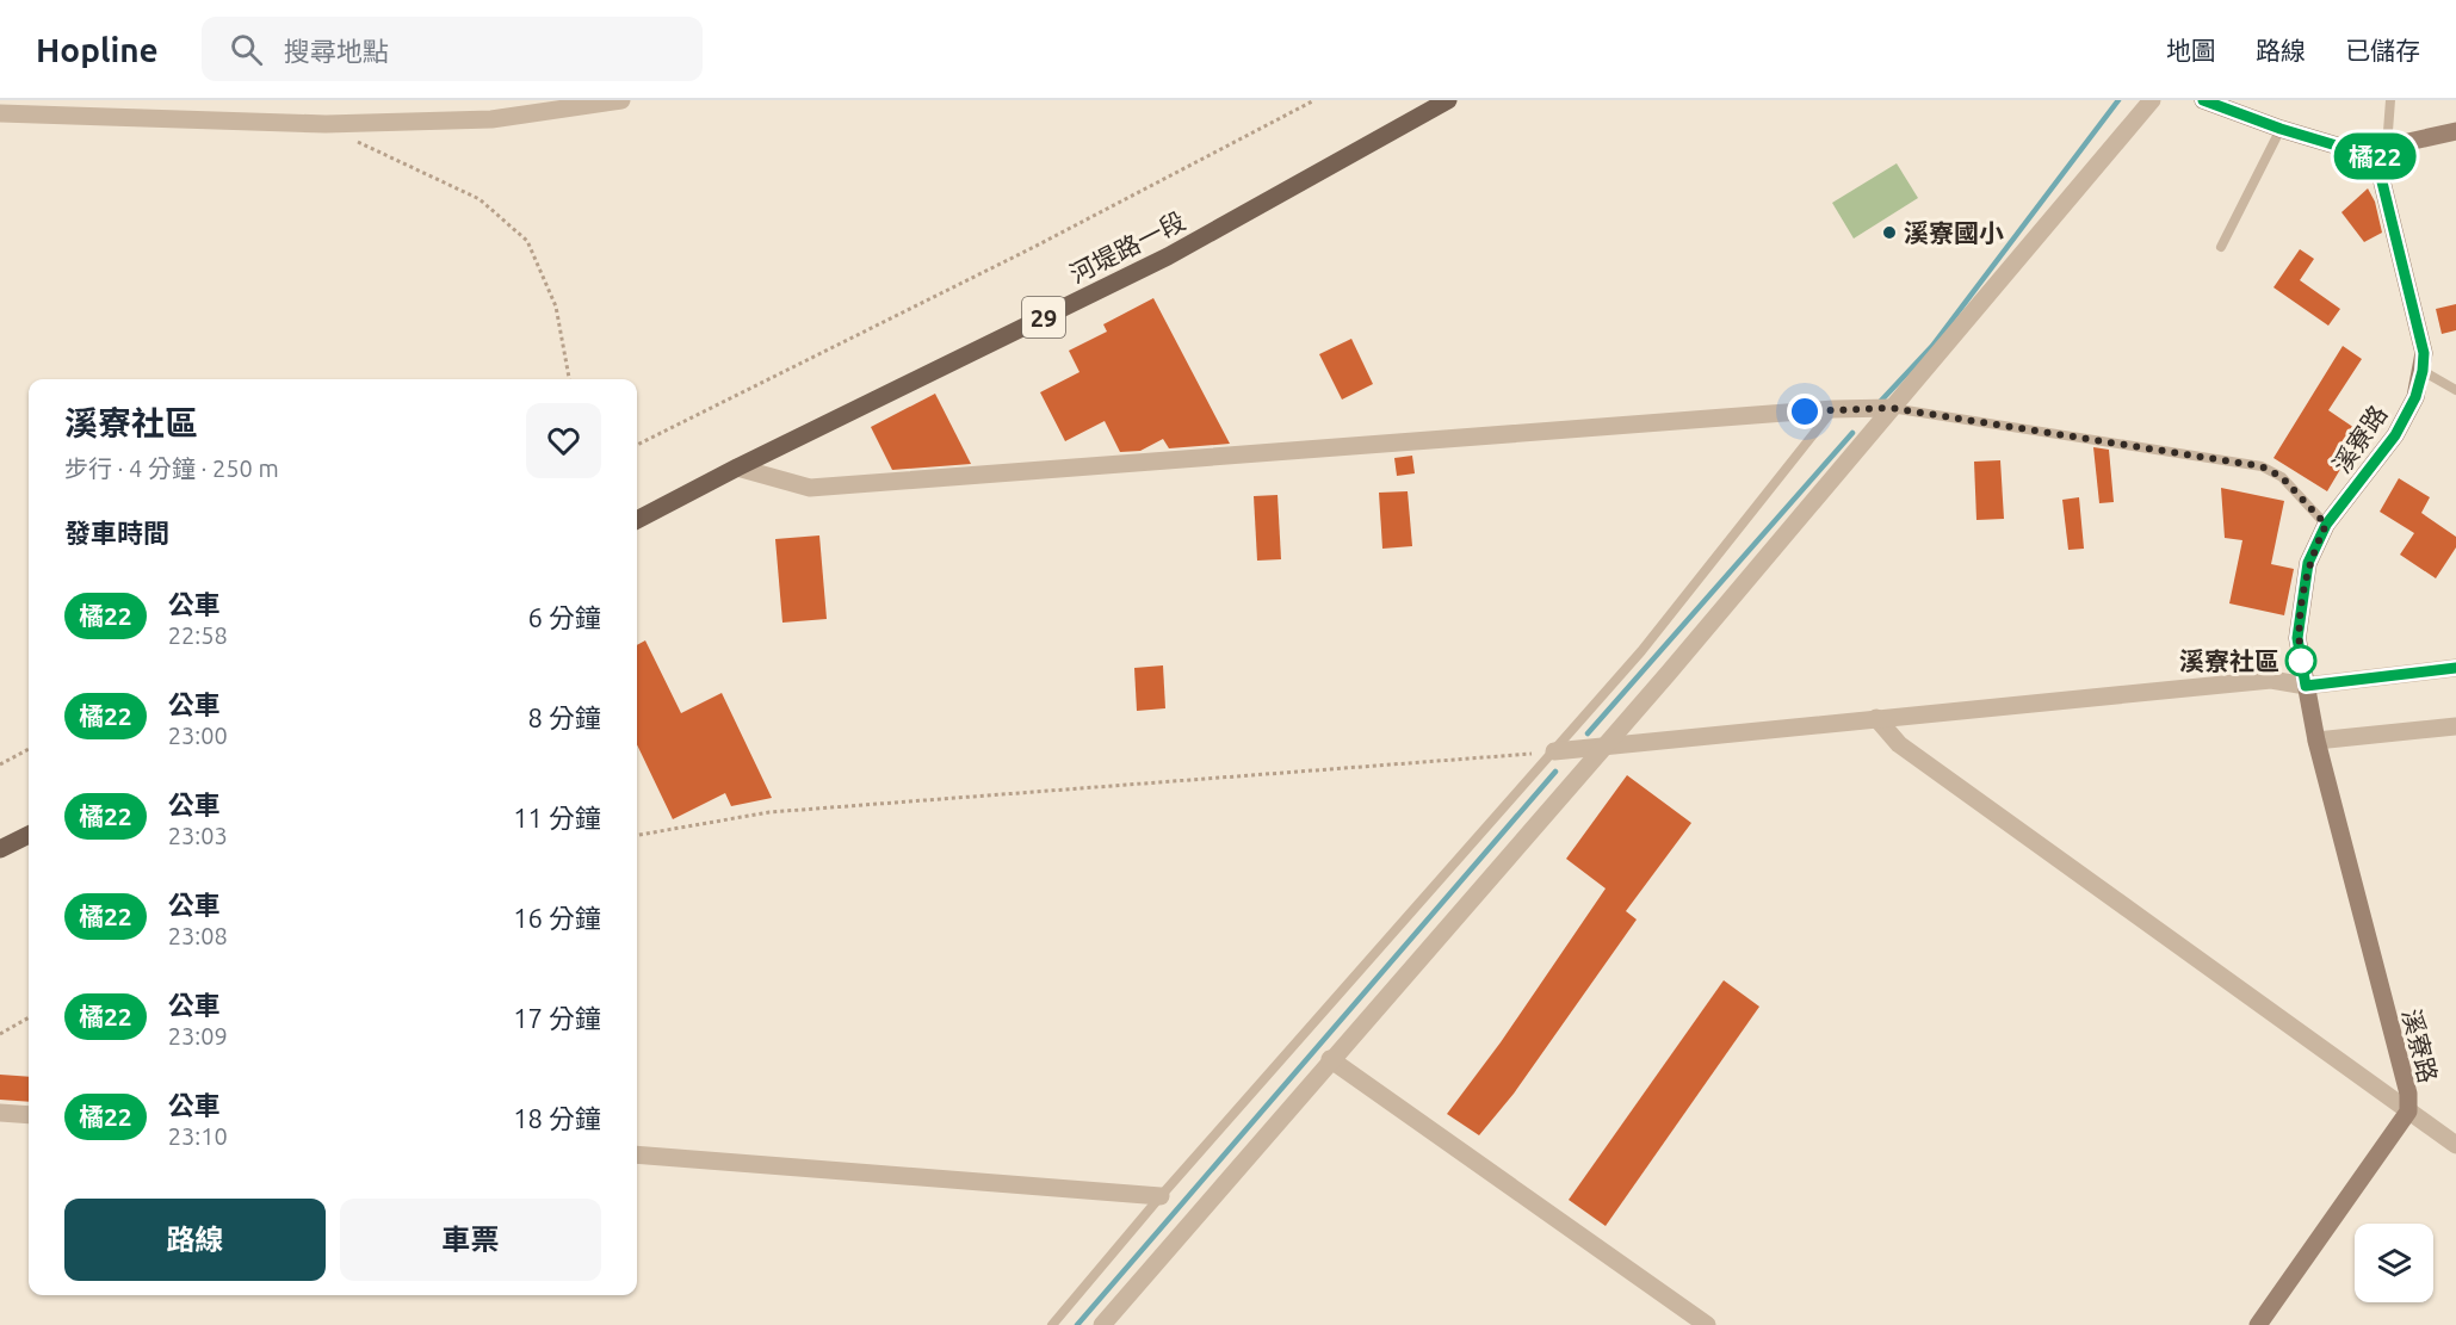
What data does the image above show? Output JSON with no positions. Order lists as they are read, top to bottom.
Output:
{
  "streets": {
    "main road": ["河堤路一段", "29"],
    "street": ["溪寮路"]
  },
  "places": ["溪寮國小", "溪寮社區"],
  "lines": ["bus line 橘22"],
  "page": {
    "header": "Hopline",
    "search": "搜尋地點",
    "nav": ["地圖", "路線", "已儲存"],
    "on_map": "橘22",
    "heading": [
      ["溪寮社區", "步行 · 4 分鐘 · 250 m"],
      "發車時間"
    ],
    "list": [
      {
        "mark": "橘22",
        "name": "公車",
        "note": "22:58",
        "value": "6 分鐘"
      },
      {
        "mark": "橘22",
        "name": "公車",
        "note": "23:00",
        "value": "8 分鐘"
      },
      {
        "mark": "橘22",
        "name": "公車",
        "note": "23:03",
        "value": "11 分鐘"
      },
      {
        "mark": "橘22",
        "name": "公車",
        "note": "23:08",
        "value": "16 分鐘"
      },
      {
        "mark": "橘22",
        "name": "公車",
        "note": "23:09",
        "value": "17 分鐘"
      },
      {
        "mark": "橘22",
        "name": "公車",
        "note": "23:10",
        "value": "18 分鐘"
      }
    ],
    "buttons": ["路線", "車票"]
  }
}
